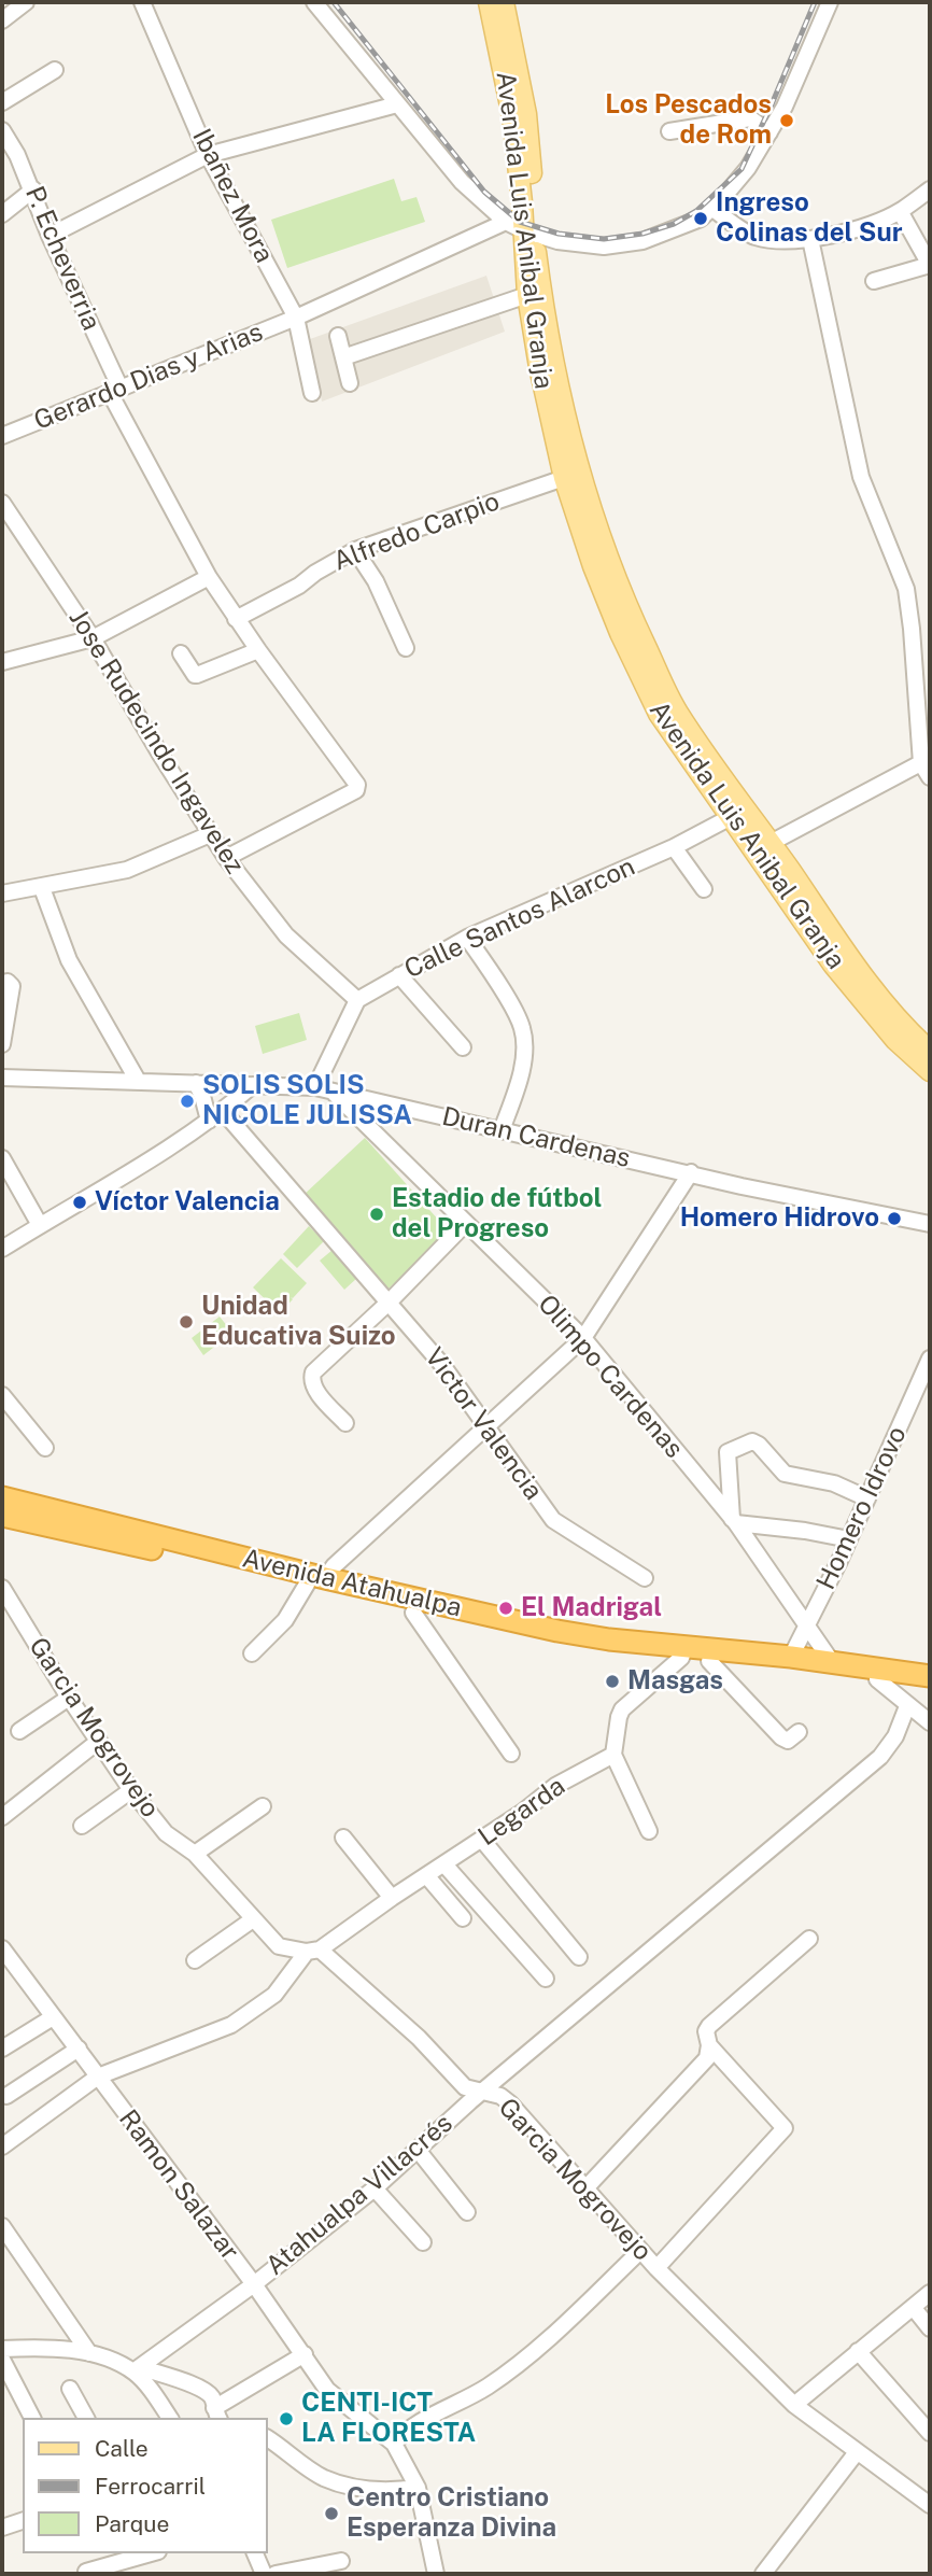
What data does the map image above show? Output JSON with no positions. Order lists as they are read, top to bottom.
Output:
{
  "streets": {
    "highway": ["Avenida Atahualpa"],
    "main road": ["Avenida Luis Anibal Granja"],
    "street": [
      "Ibañez Mora",
      "P. Echeverria",
      "Gerardo Dias y Arias",
      "Alfredo Carpio",
      "Jose Rudecindo Ingavelez",
      "Calle Santos Alarcon",
      "Duran Cardenas",
      "Olimpo Cardenas",
      "Victor Valencia",
      "Homero Idrovo",
      "Garcia Mogrovejo",
      "Legarda",
      "Ramon Salazar",
      "Atahualpa Villacrés"
    ]
  },
  "crossings": [
    ["Ibañez Mora", "Gerardo Dias y Arias"],
    ["Avenida Luis Anibal Granja", "Gerardo Dias y Arias"],
    ["Avenida Luis Anibal Granja", "Alfredo Carpio"],
    ["Avenida Luis Anibal Granja", "Calle Santos Alarcon"],
    ["P. Echeverria", "Gerardo Dias y Arias"],
    ["P. Echeverria", "Alfredo Carpio"],
    ["P. Echeverria", "Jose Rudecindo Ingavelez"],
    ["Jose Rudecindo Ingavelez", "Calle Santos Alarcon"],
    ["Duran Cardenas", "Olimpo Cardenas"],
    ["Olimpo Cardenas", "Homero Idrovo"],
    ["Olimpo Cardenas", "Avenida Atahualpa"],
    ["Homero Idrovo", "Avenida Atahualpa"],
    ["Garcia Mogrovejo", "Legarda"],
    ["Garcia Mogrovejo", "Atahualpa Villacrés"],
    ["Legarda", "Ramon Salazar"],
    ["Ramon Salazar", "Atahualpa Villacrés"]
  ],
  "places": [
    "Los Pescados de Rom",
    "Ingreso Colinas del Sur",
    "SOLIS SOLIS NICOLE JULISSA",
    "Víctor Valencia",
    "Estadio de fútbol del Progreso",
    "Homero Hidrovo",
    "Unidad Educativa Suizo",
    "El Madrigal",
    "Masgas",
    "CENTI-ICT LA FLORESTA",
    "Centro Cristiano Esperanza Divina"
  ],
  "legend": ["Calle", "Ferrocarril", "Parque"]
}
